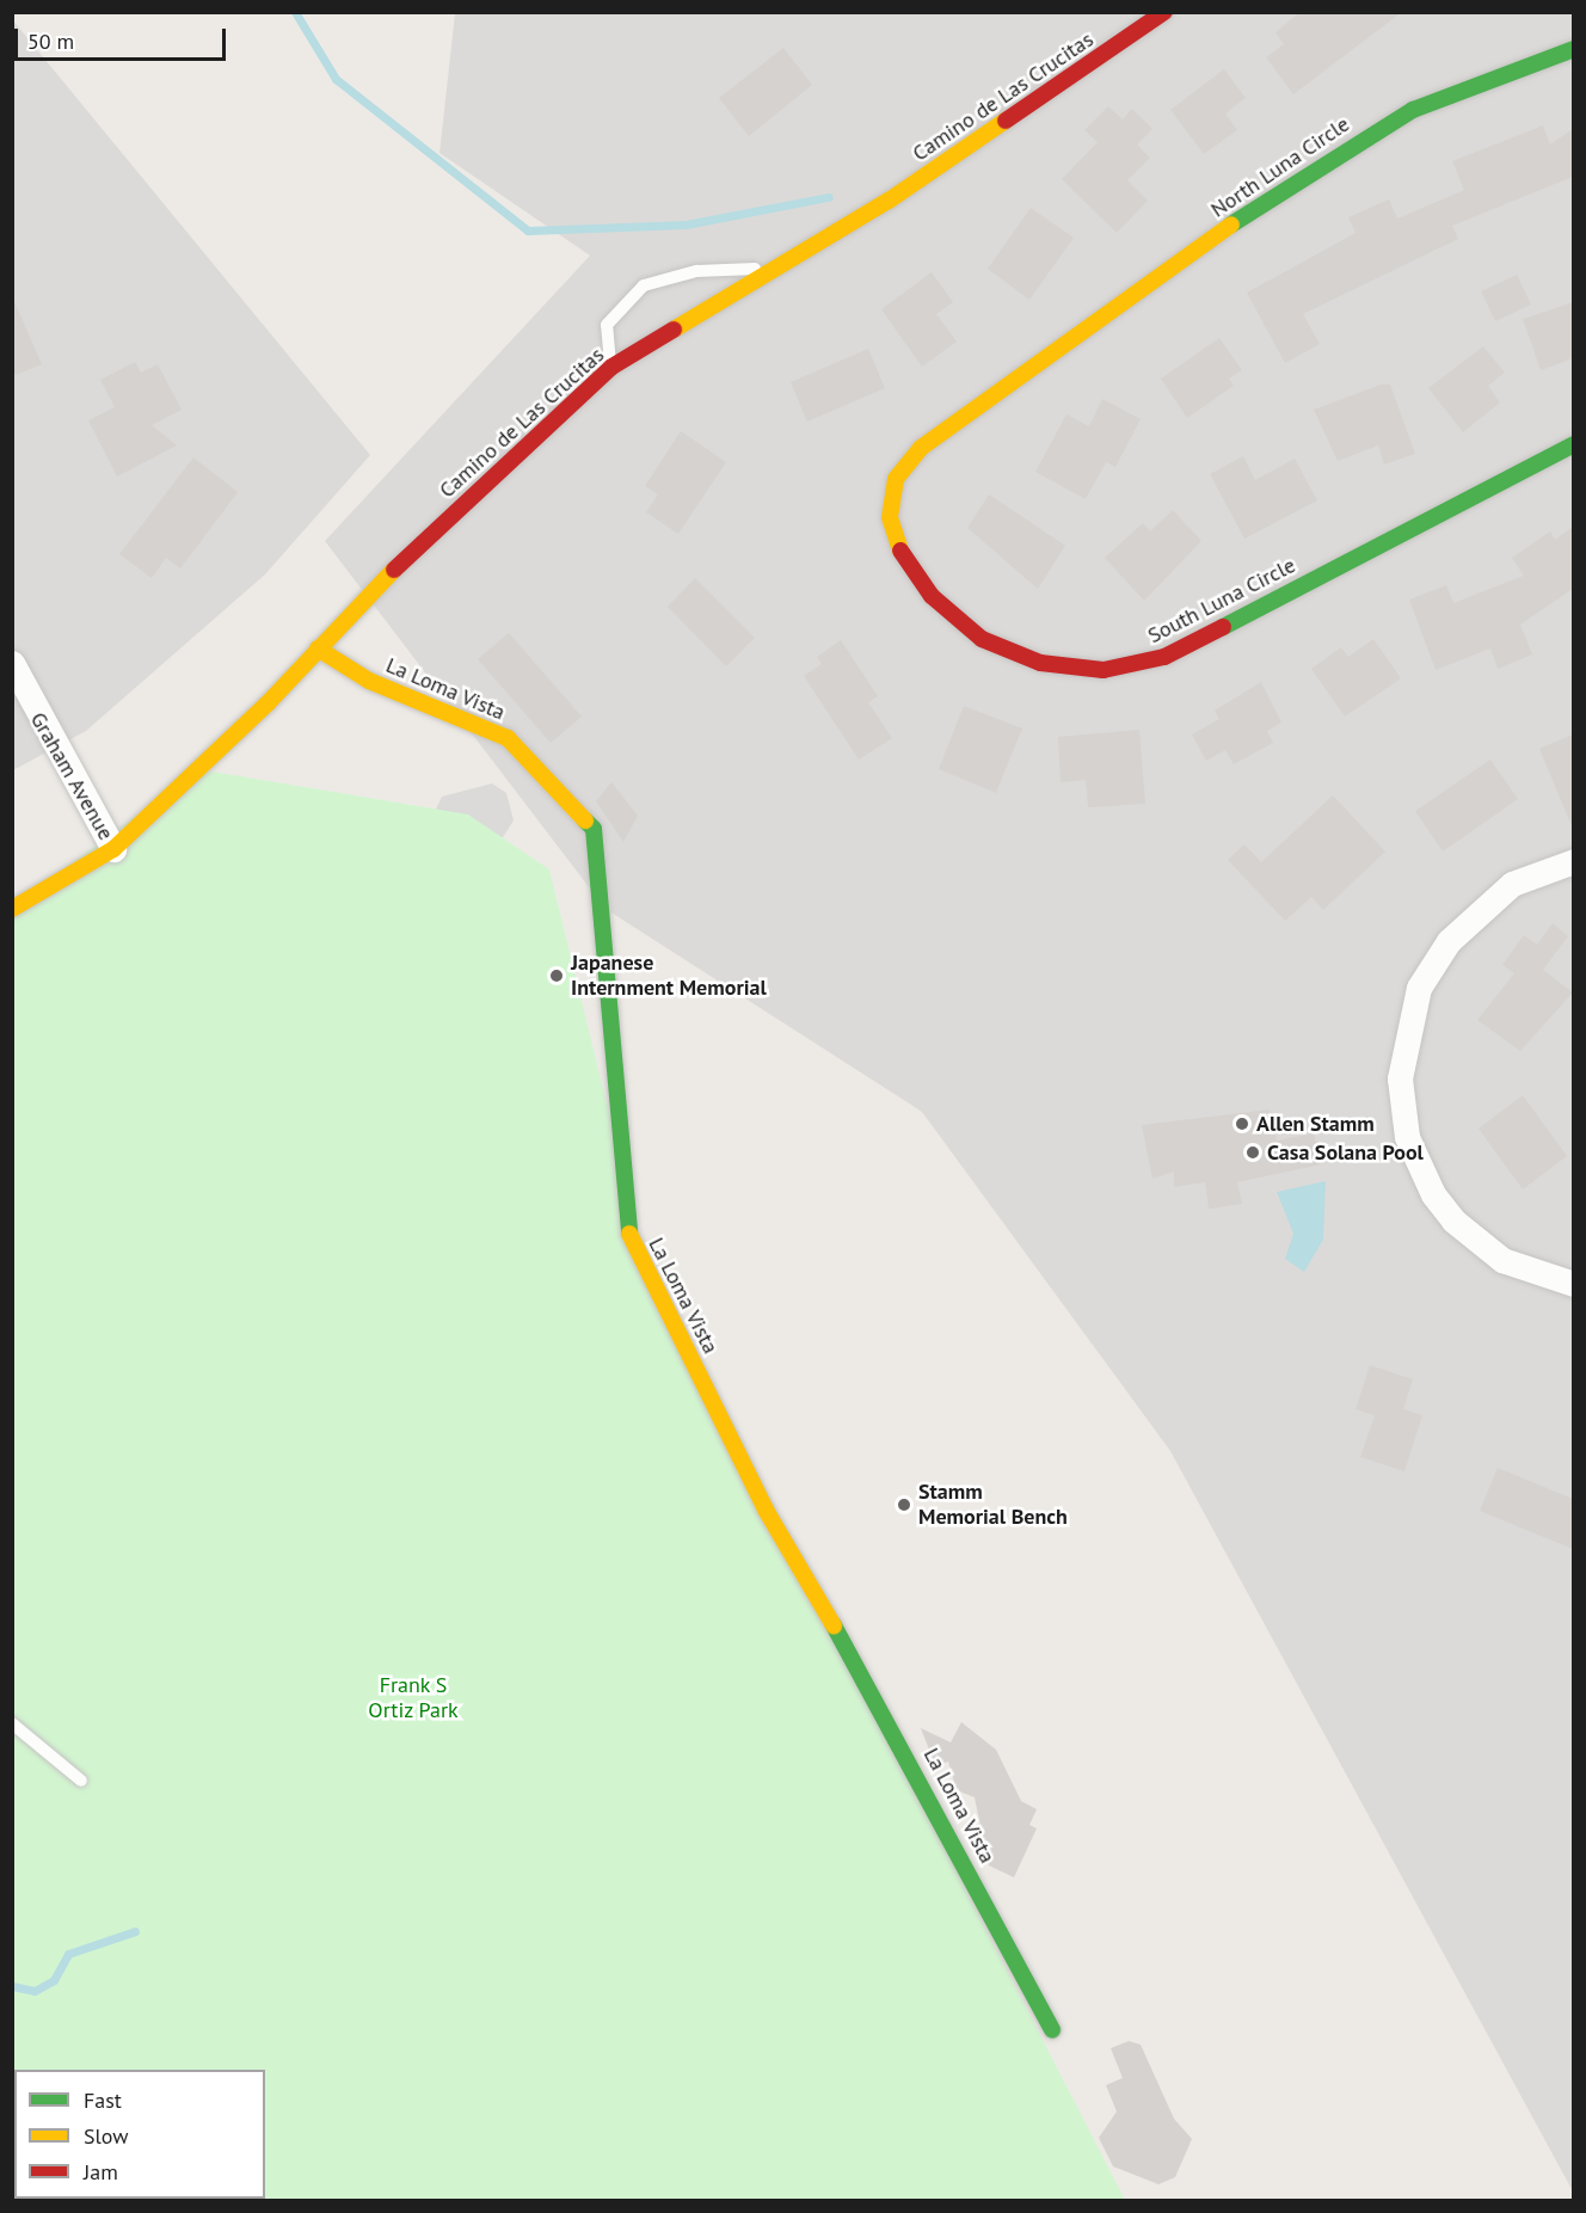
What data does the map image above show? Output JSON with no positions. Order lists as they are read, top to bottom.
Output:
{
  "streets": {
    "street": [
      "Camino de Las Crucitas",
      "North Luna Circle",
      "South Luna Circle",
      "La Loma Vista",
      "Graham Avenue"
    ]
  },
  "crossings": [
    ["Camino de Las Crucitas", "La Loma Vista"],
    ["Camino de Las Crucitas", "Graham Avenue"],
    ["North Luna Circle", "South Luna Circle"]
  ],
  "parks": ["Frank S Ortiz Park"],
  "places": [
    "Japanese Internment Memorial",
    "Allen Stamm",
    "Casa Solana Pool",
    "Stamm Memorial Bench"
  ],
  "legend": ["Fast", "Slow", "Jam"],
  "scale_bar": "50 m"
}
